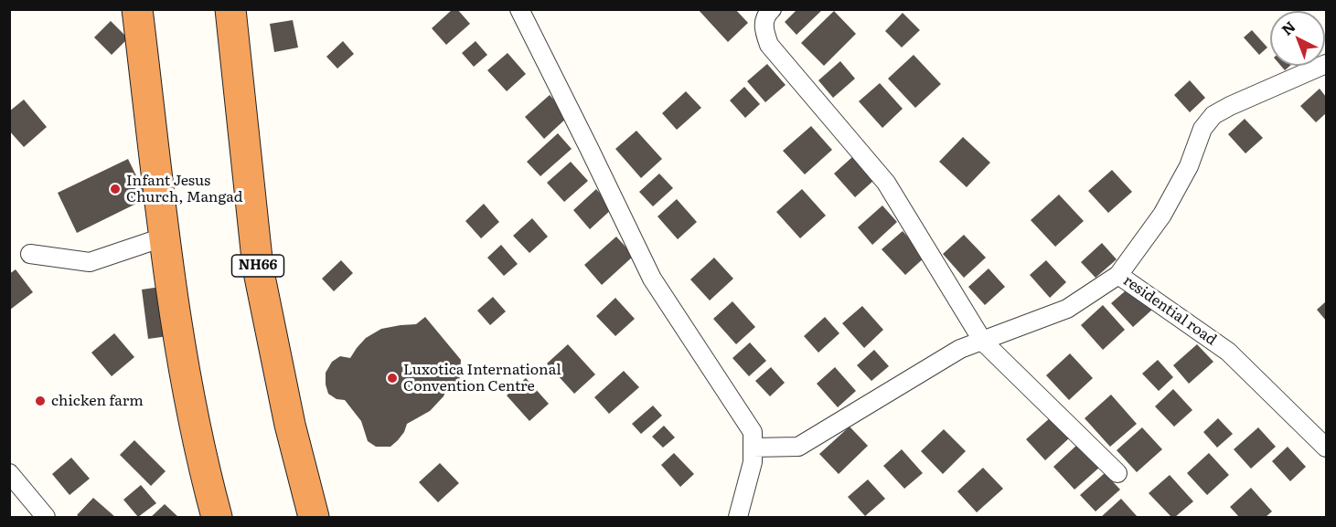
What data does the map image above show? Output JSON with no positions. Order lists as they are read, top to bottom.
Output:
{
  "streets": {
    "highway": ["NH66"],
    "street": ["residential road"]
  },
  "places": ["Infant Jesus Church, Mangad", "Luxotica International Convention Centre", "chicken farm"],
  "north": "top left"
}
